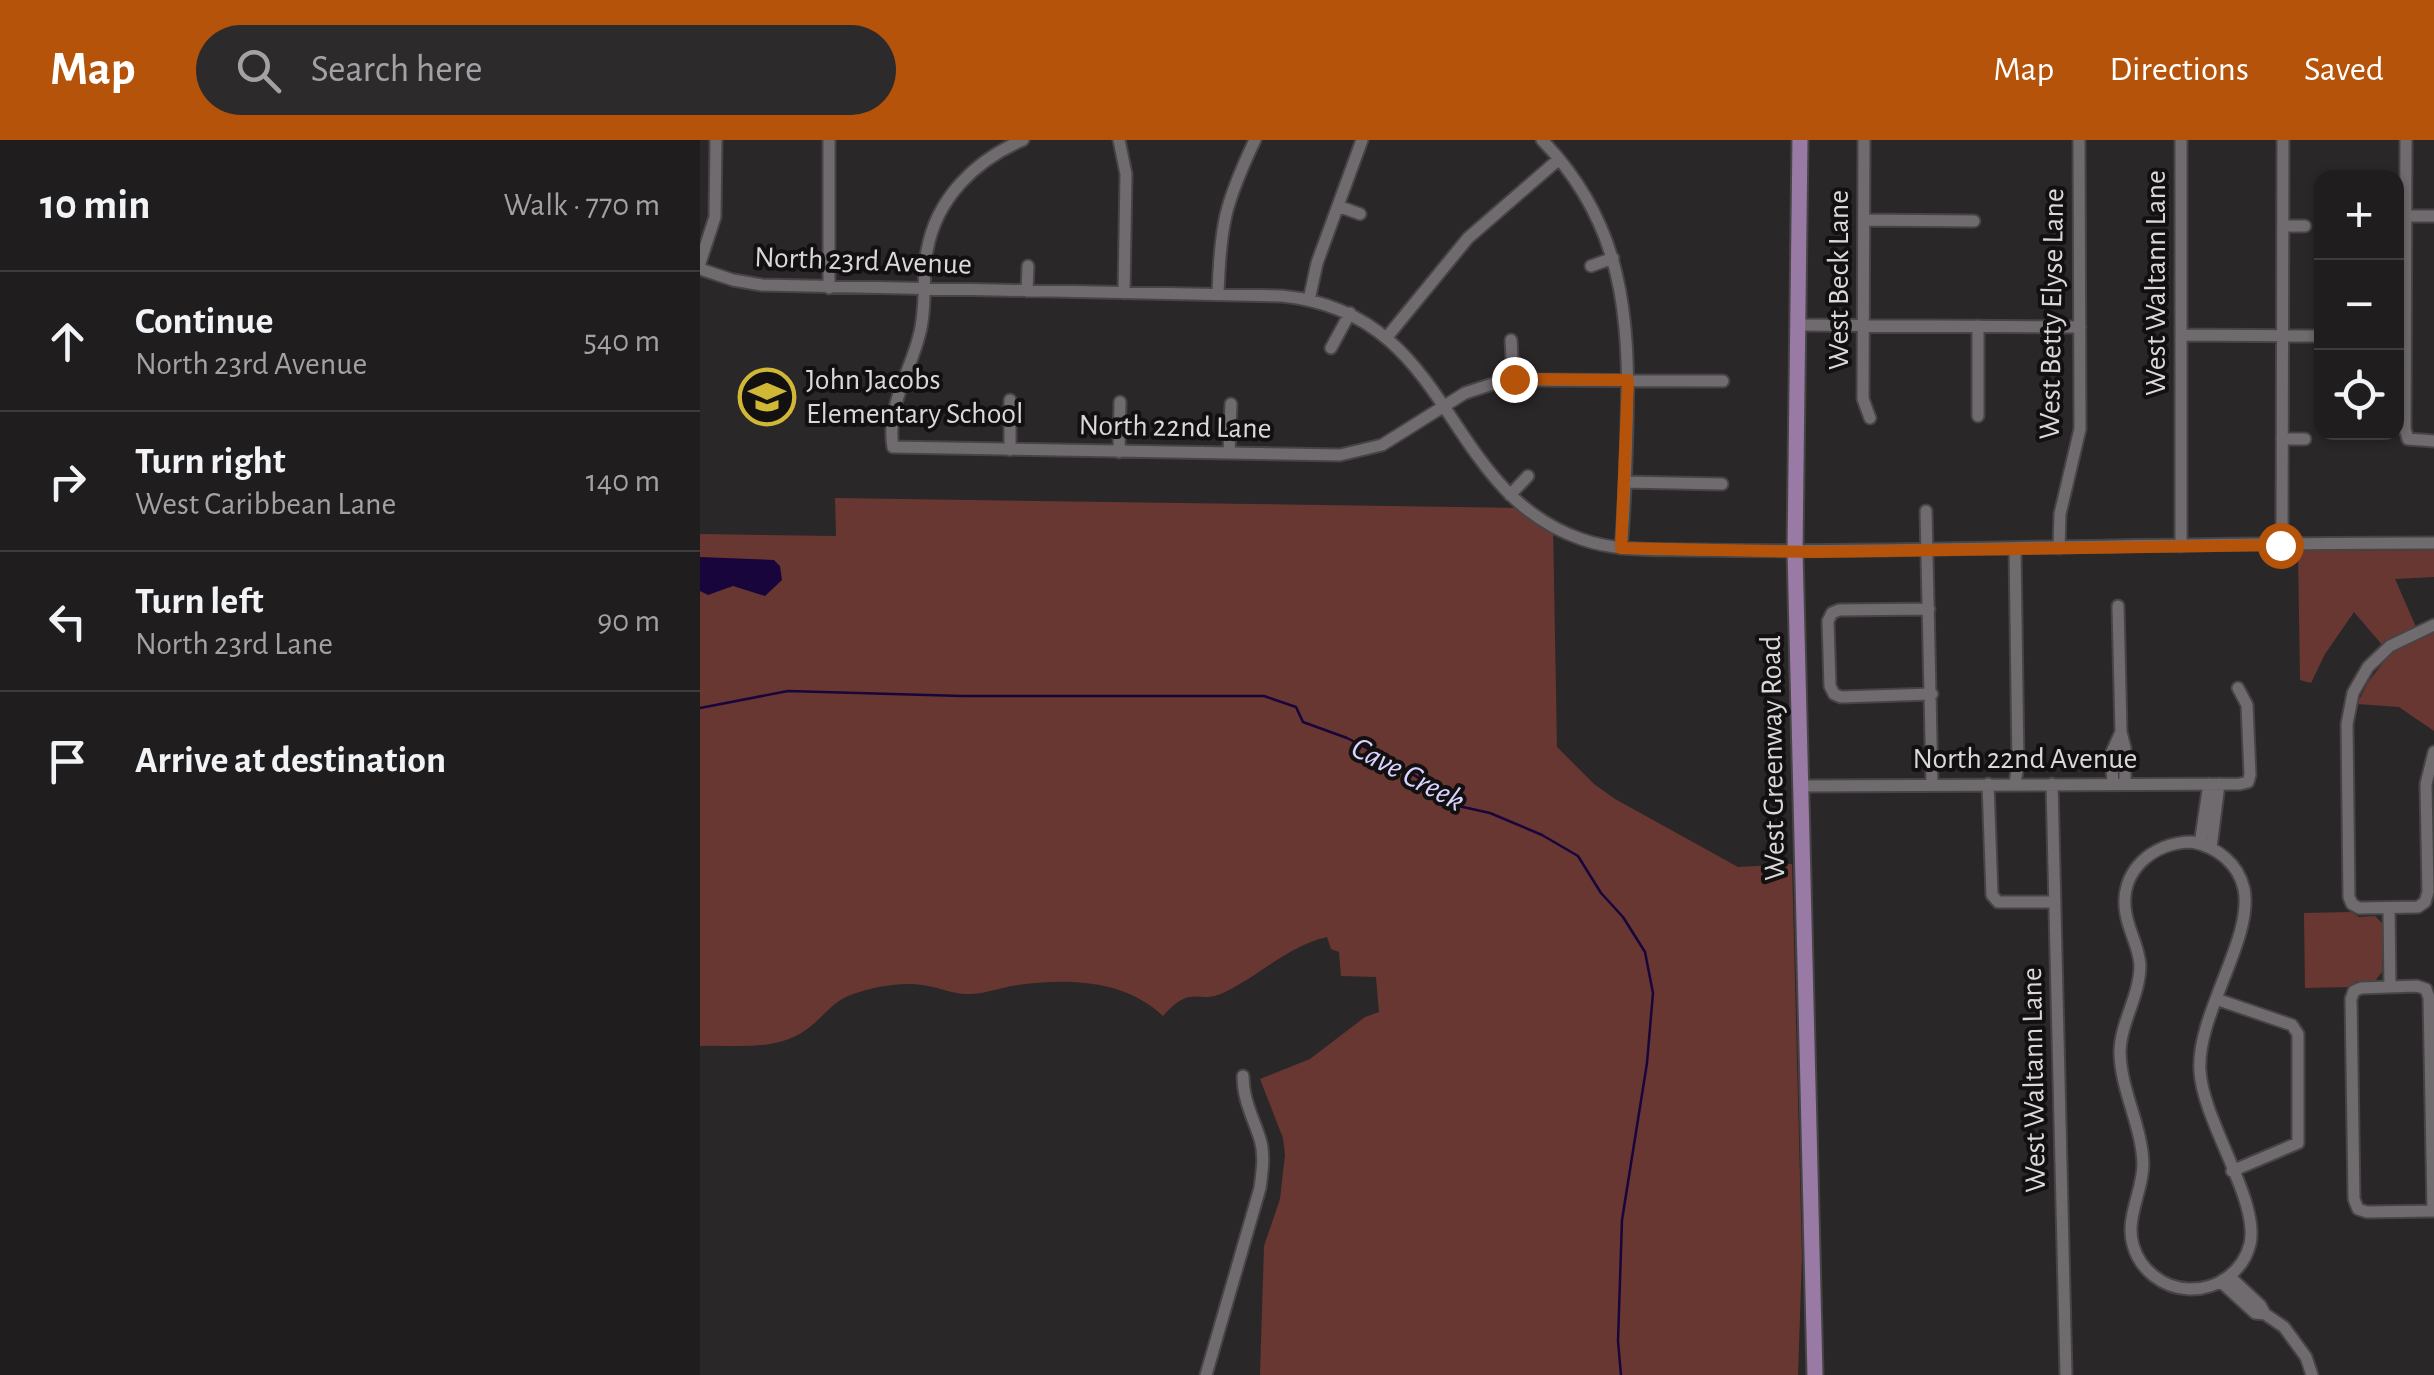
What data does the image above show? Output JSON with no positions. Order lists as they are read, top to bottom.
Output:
{
  "streets": {
    "main road": ["West Greenway Road"],
    "street": [
      "North 23rd Avenue",
      "West Beck Lane",
      "West Waltann Lane",
      "West Betty Elyse Lane",
      "North 22nd Lane",
      "North 22nd Avenue"
    ]
  },
  "crossings": [
    ["North 23rd Avenue", "West Waltann Lane"],
    ["North 23rd Avenue", "West Betty Elyse Lane"],
    ["North 23rd Avenue", "North 22nd Lane"],
    ["North 23rd Avenue", "West Greenway Road"],
    ["West Waltann Lane", "North 22nd Avenue"],
    ["West Greenway Road", "North 22nd Avenue"]
  ],
  "water": ["Cave Creek"],
  "places": {
    "school or university": ["John Jacobs Elementary School"]
  },
  "page": {
    "header": "Map",
    "search": "Search here",
    "nav": ["Map", "Directions", "Saved"],
    "heading": ["10 min", "Walk · 770 m"],
    "map_buttons": ["+", "−"],
    "list": [
      ["Continue", "North 23rd Avenue", "540 m"],
      ["Turn right", "West Caribbean Lane", "140 m"],
      ["Turn left", "North 23rd Lane", "90 m"],
      "Arrive at destination"
    ]
  }
}
